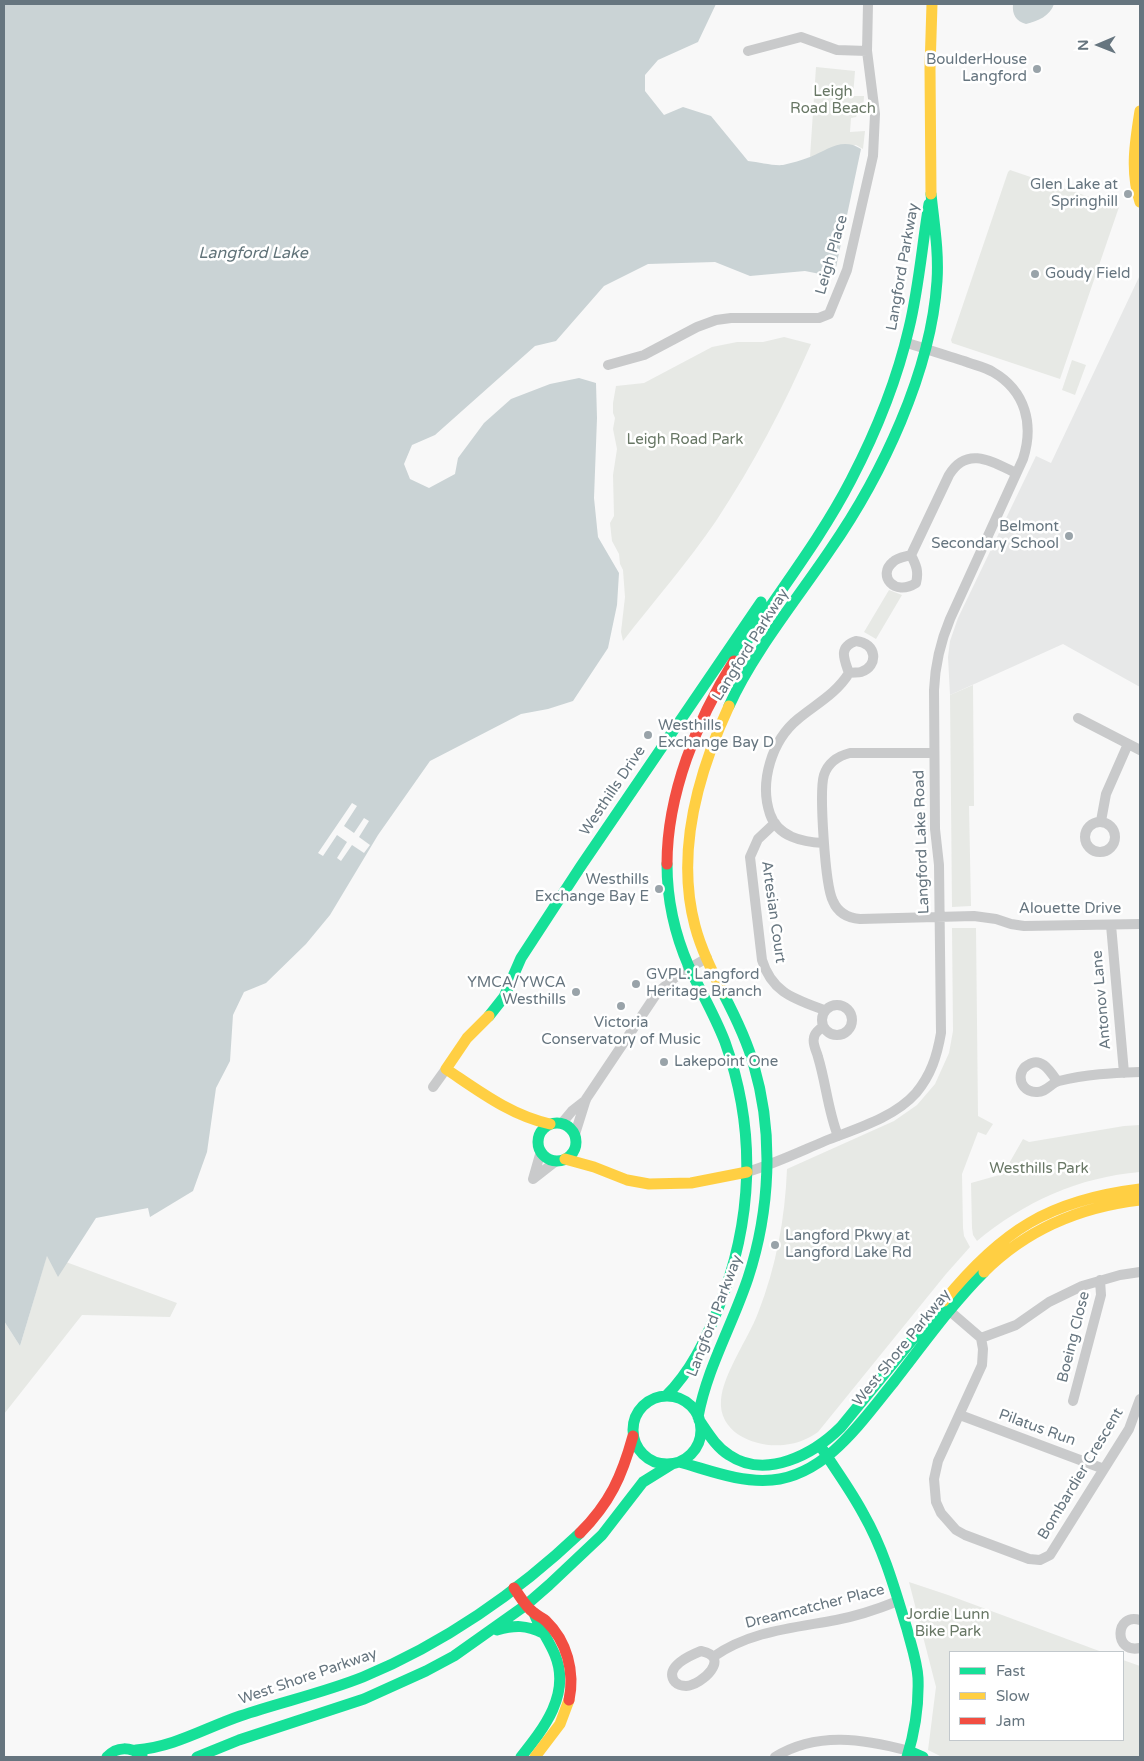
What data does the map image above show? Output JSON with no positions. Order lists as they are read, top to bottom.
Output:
{
  "streets": {
    "main road": [
      "Langford Parkway",
      "Westhills Drive",
      "Langford Lake Road",
      "West Shore Parkway"
    ],
    "street": [
      "Leigh Place",
      "Alouette Drive",
      "Artesian Court",
      "Antonov Lane",
      "Boeing Close",
      "Pilatus Run",
      "Bombardier Crescent",
      "Dreamcatcher Place"
    ]
  },
  "crossings": [
    ["Langford Parkway", "Westhills Drive"],
    ["Langford Parkway", "Langford Lake Road"],
    ["Langford Parkway", "West Shore Parkway"],
    ["Langford Lake Road", "Alouette Drive"],
    ["Alouette Drive", "Antonov Lane"],
    ["Pilatus Run", "Bombardier Crescent"]
  ],
  "water": ["Langford Lake"],
  "parks": [
    "Leigh Road Beach",
    "Leigh Road Park",
    "Westhills Park",
    "Jordie Lunn Bike Park"
  ],
  "places": [
    "BoulderHouse Langford",
    "Glen Lake at Springhill",
    "Goudy Field",
    "Belmont Secondary School",
    "Westhills Exchange Bay D",
    "Westhills Exchange Bay E",
    "GVPL: Langford Heritage Branch",
    "YMCA/YWCA Westhills",
    "Victoria Conservatory of Music",
    "Lakepoint One",
    "Langford Pkwy at Langford Lake Rd"
  ],
  "legend": ["Fast", "Slow", "Jam"],
  "north": "left"
}
